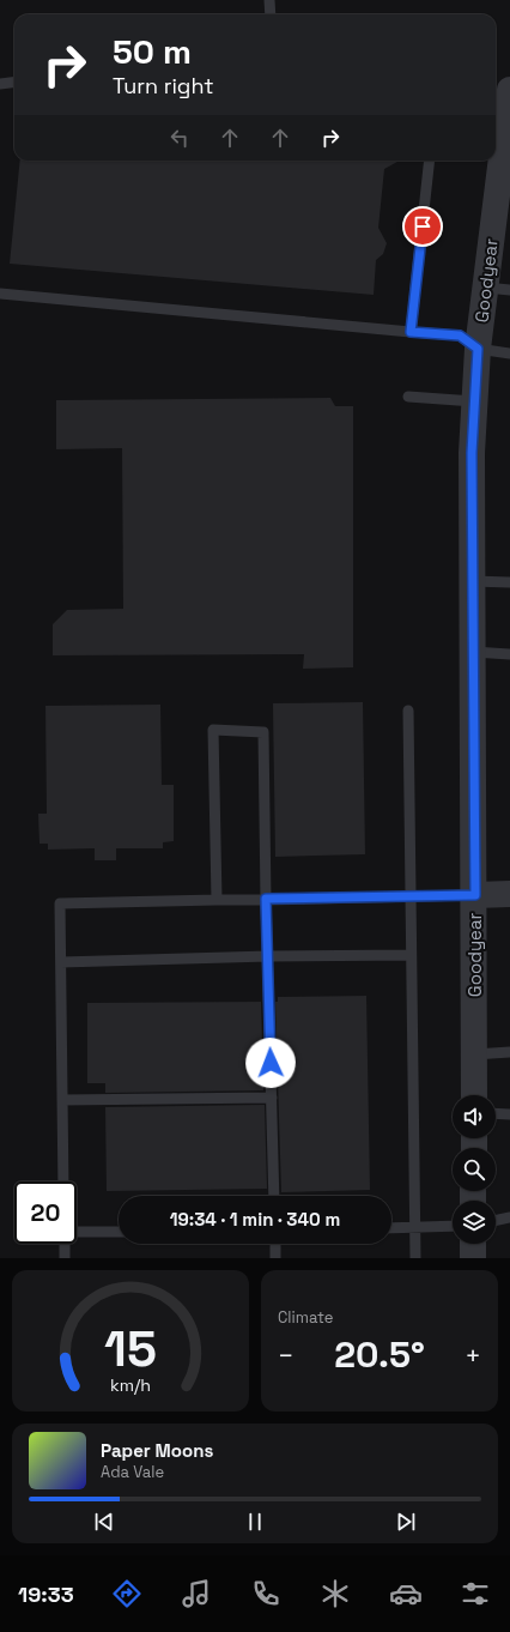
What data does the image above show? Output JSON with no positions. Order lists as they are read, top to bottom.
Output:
{
  "streets": {
    "street": ["Goodyear"]
  },
  "page": {
    "turn": ["50 m", "Turn right"],
    "limit": "20",
    "trip": "19:34 · 1 min · 340 m",
    "tile": "Climate",
    "heat": ["−", "20.5°", "+"],
    "song": ["Paper Moons", "Ada Vale"],
    "tabs": "19:33",
    "gauge": ["15", "km/h"]
  }
}
